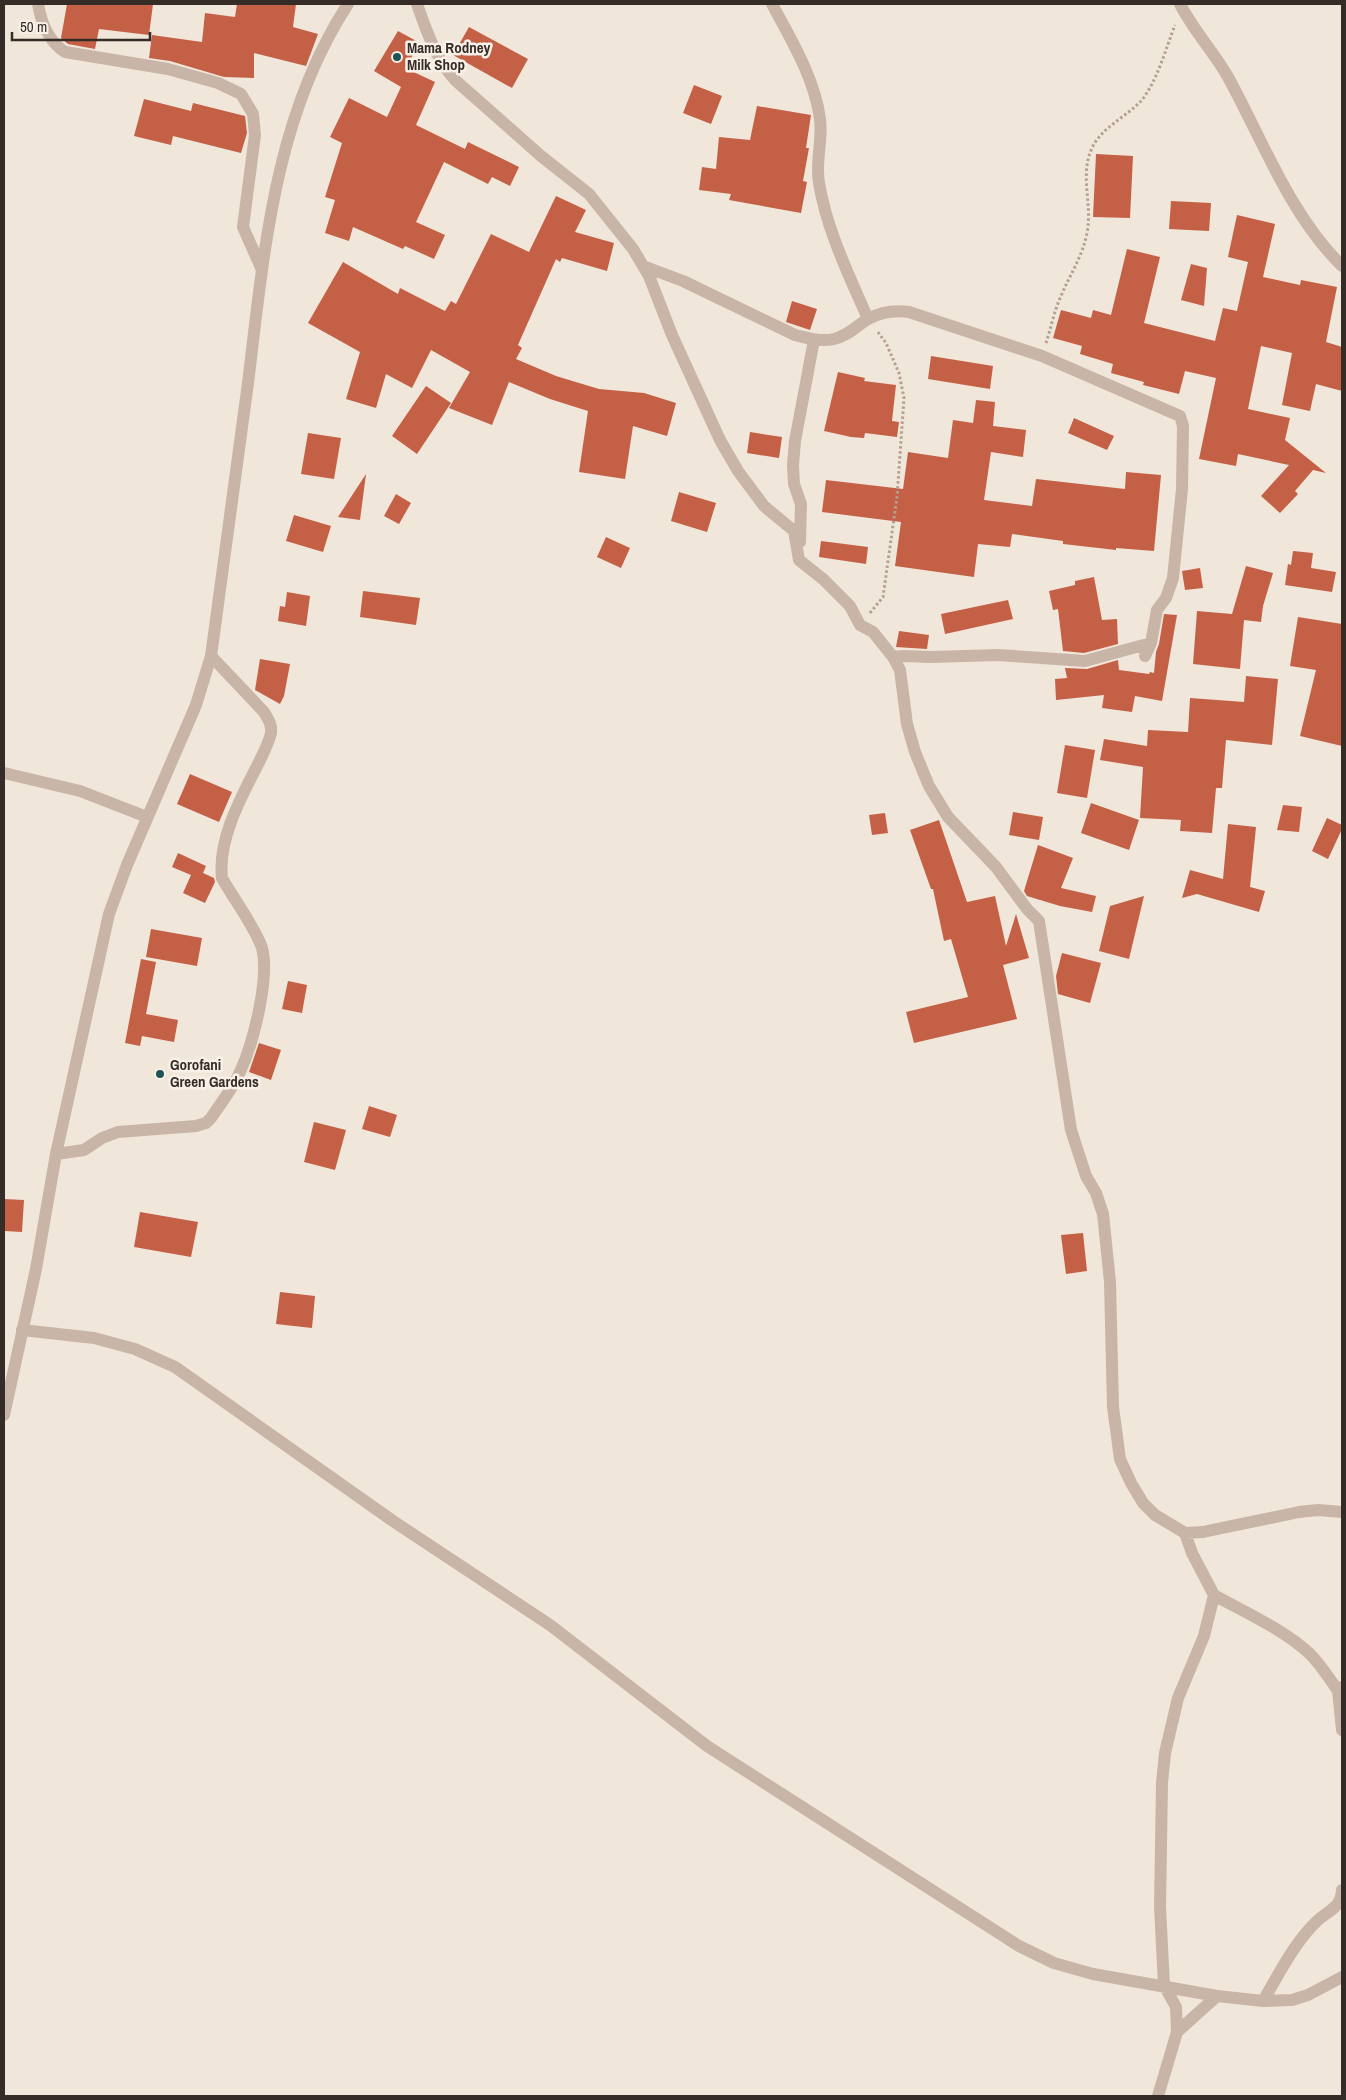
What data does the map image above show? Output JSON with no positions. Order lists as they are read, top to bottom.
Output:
{
  "places": ["Mama Rodney Milk Shop", "Gorofani Green Gardens"],
  "scale_bar": "50 m"
}
